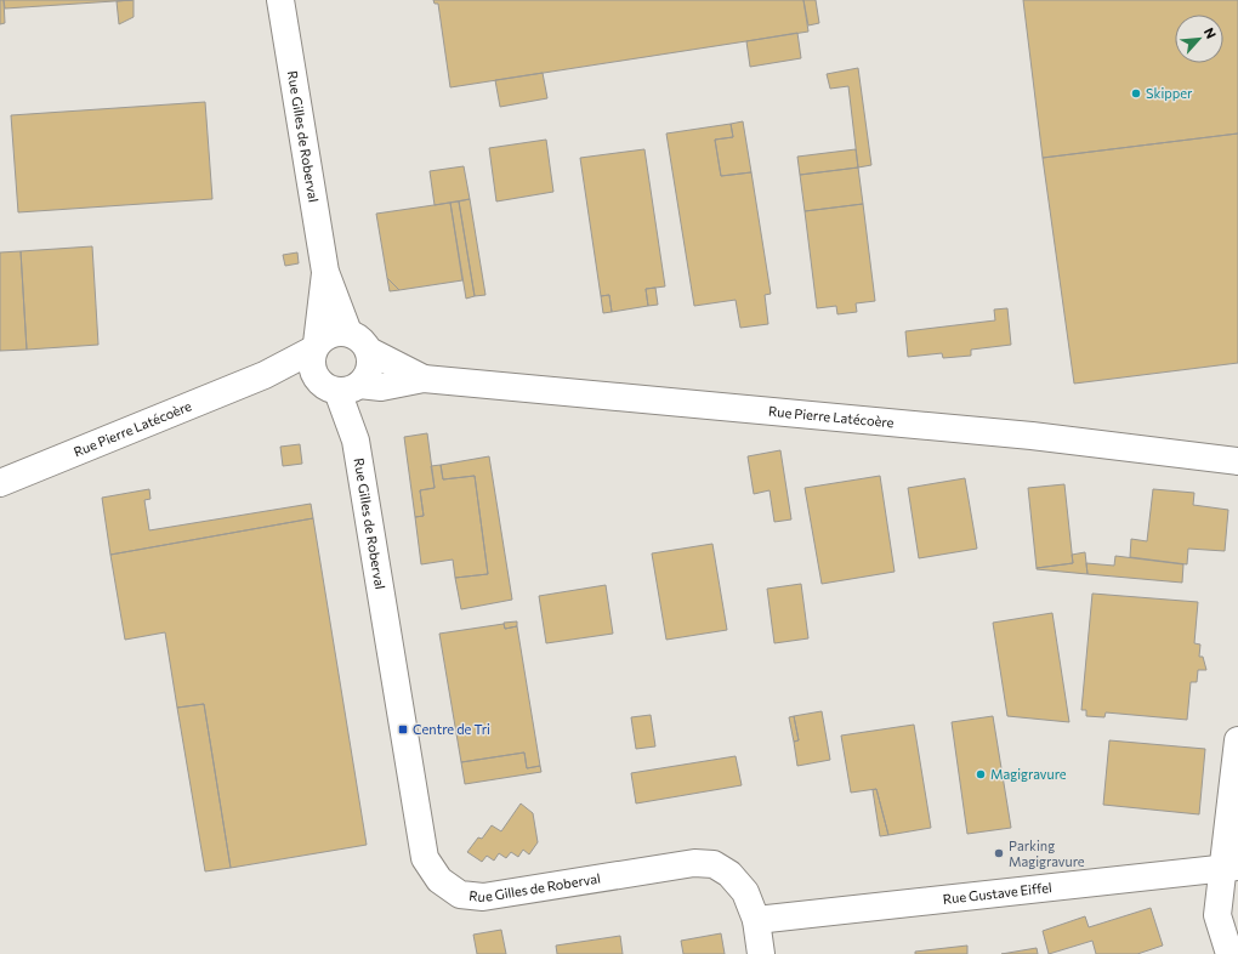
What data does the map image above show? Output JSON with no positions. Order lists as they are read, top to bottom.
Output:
{
  "streets": {
    "street": ["Rue Gilles de Roberval", "Rue Pierre Latécoère", "Rue Gustave Eiffel"]
  },
  "crossings": [
    ["Rue Gilles de Roberval", "Rue Pierre Latécoère"],
    ["Rue Gilles de Roberval", "Rue Gustave Eiffel"]
  ],
  "places": {
    "other": ["Skipper", "Magigravure", "Parking Magigravure"],
    "transit": ["Centre de Tri"]
  },
  "north": "top right"
}
